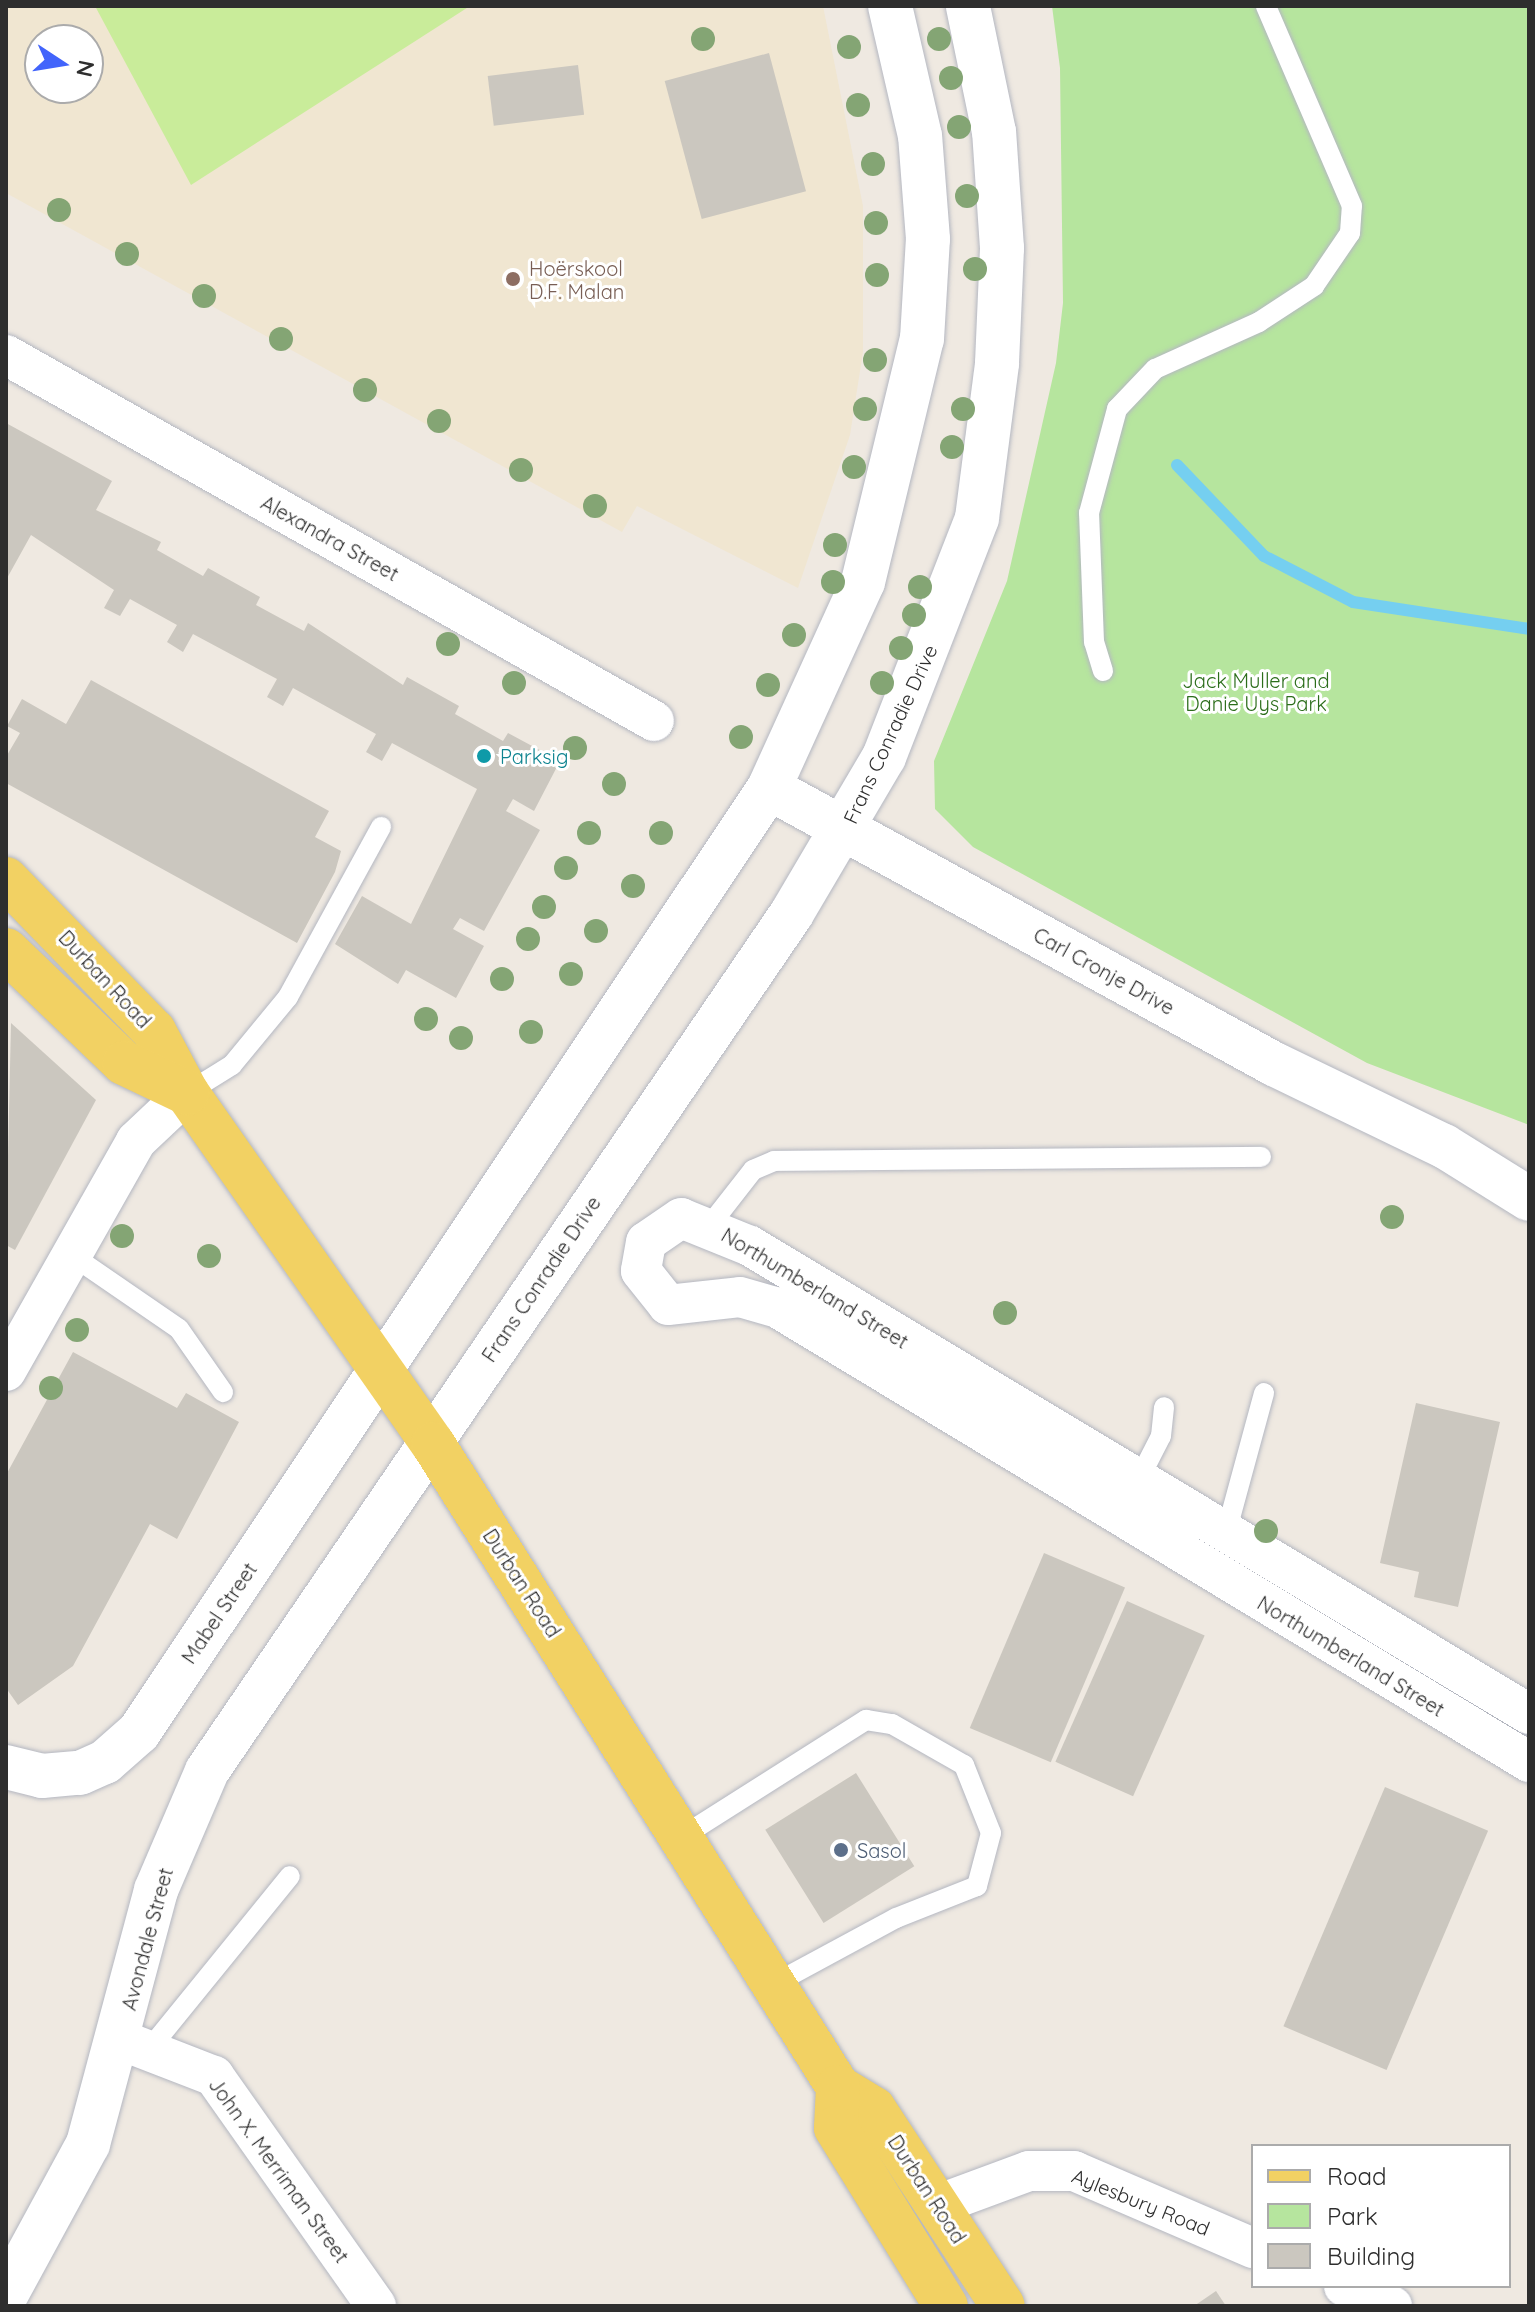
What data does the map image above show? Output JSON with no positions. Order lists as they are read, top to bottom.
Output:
{
  "streets": {
    "main road": [
      "Frans Conradie Drive",
      "Carl Cronje Drive",
      "Durban Road",
      "Mabel Street",
      "Avondale Street"
    ],
    "street": [
      "Alexandra Street",
      "Northumberland Street",
      "John X. Merriman Street",
      "Aylesbury Road"
    ]
  },
  "crossings": [
    ["Frans Conradie Drive", "Carl Cronje Drive"],
    ["Frans Conradie Drive", "Durban Road"],
    ["Frans Conradie Drive", "Avondale Street"],
    ["Durban Road", "Mabel Street"],
    ["Durban Road", "Avondale Street"],
    ["Durban Road", "Aylesbury Road"],
    ["Avondale Street", "John X. Merriman Street"]
  ],
  "parks": ["Jack Muller and Danie Uys Park"],
  "places": ["Hoërskool D.F. Malan", "Parksig", "Sasol"],
  "legend": ["Road", "Park", "Building"],
  "north": "right"
}
